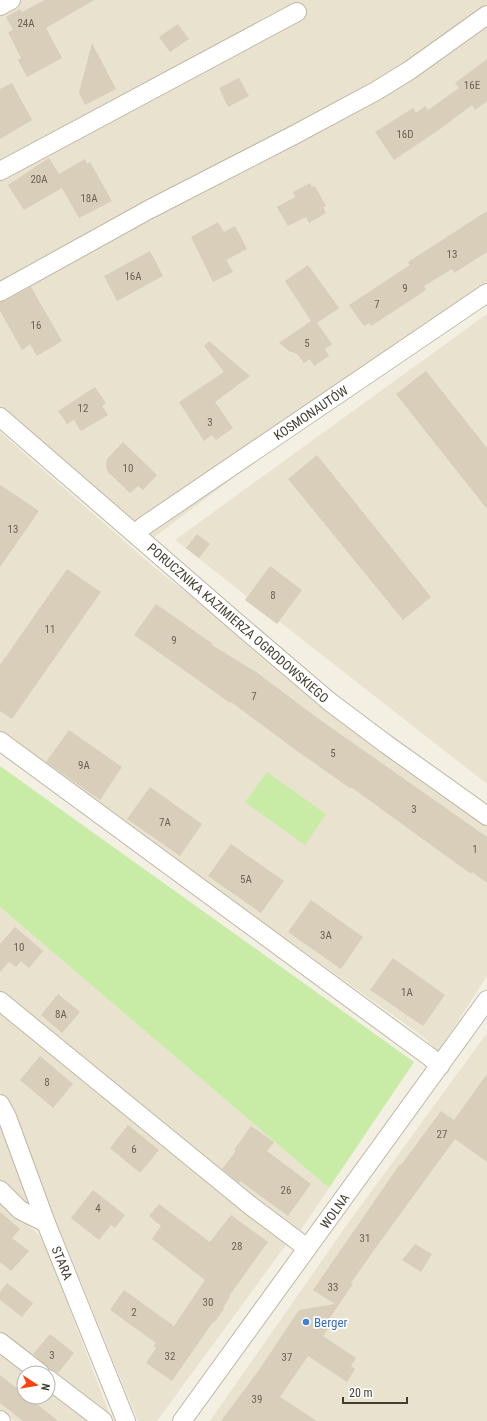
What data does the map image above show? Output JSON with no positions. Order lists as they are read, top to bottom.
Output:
{
  "streets": {
    "street": [
      "KOSMONAUTÓW",
      "PORUCZNIKA KAZIMIERZA OGRODOWSKIEGO",
      "WOLNA",
      "STARA"
    ]
  },
  "crossings": [
    ["KOSMONAUTÓW", "PORUCZNIKA KAZIMIERZA OGRODOWSKIEGO"]
  ],
  "places": ["Berger"],
  "house_numbers": [
    "24A",
    "16E",
    "16D",
    "20A",
    "18A",
    "13",
    "16A",
    "9",
    "7",
    "16",
    "5",
    "12",
    "3",
    "10",
    "13",
    "8",
    "11",
    "9",
    "7",
    "5",
    "9A",
    "3",
    "7A",
    "1",
    "5A",
    "3A",
    "10",
    "1A",
    "8A",
    "8",
    "27",
    "6",
    "26",
    "4",
    "31",
    "28",
    "33",
    "30",
    "2",
    "3",
    "32",
    "37",
    "39"
  ],
  "scale_bar": "20 m",
  "north": "right"
}
